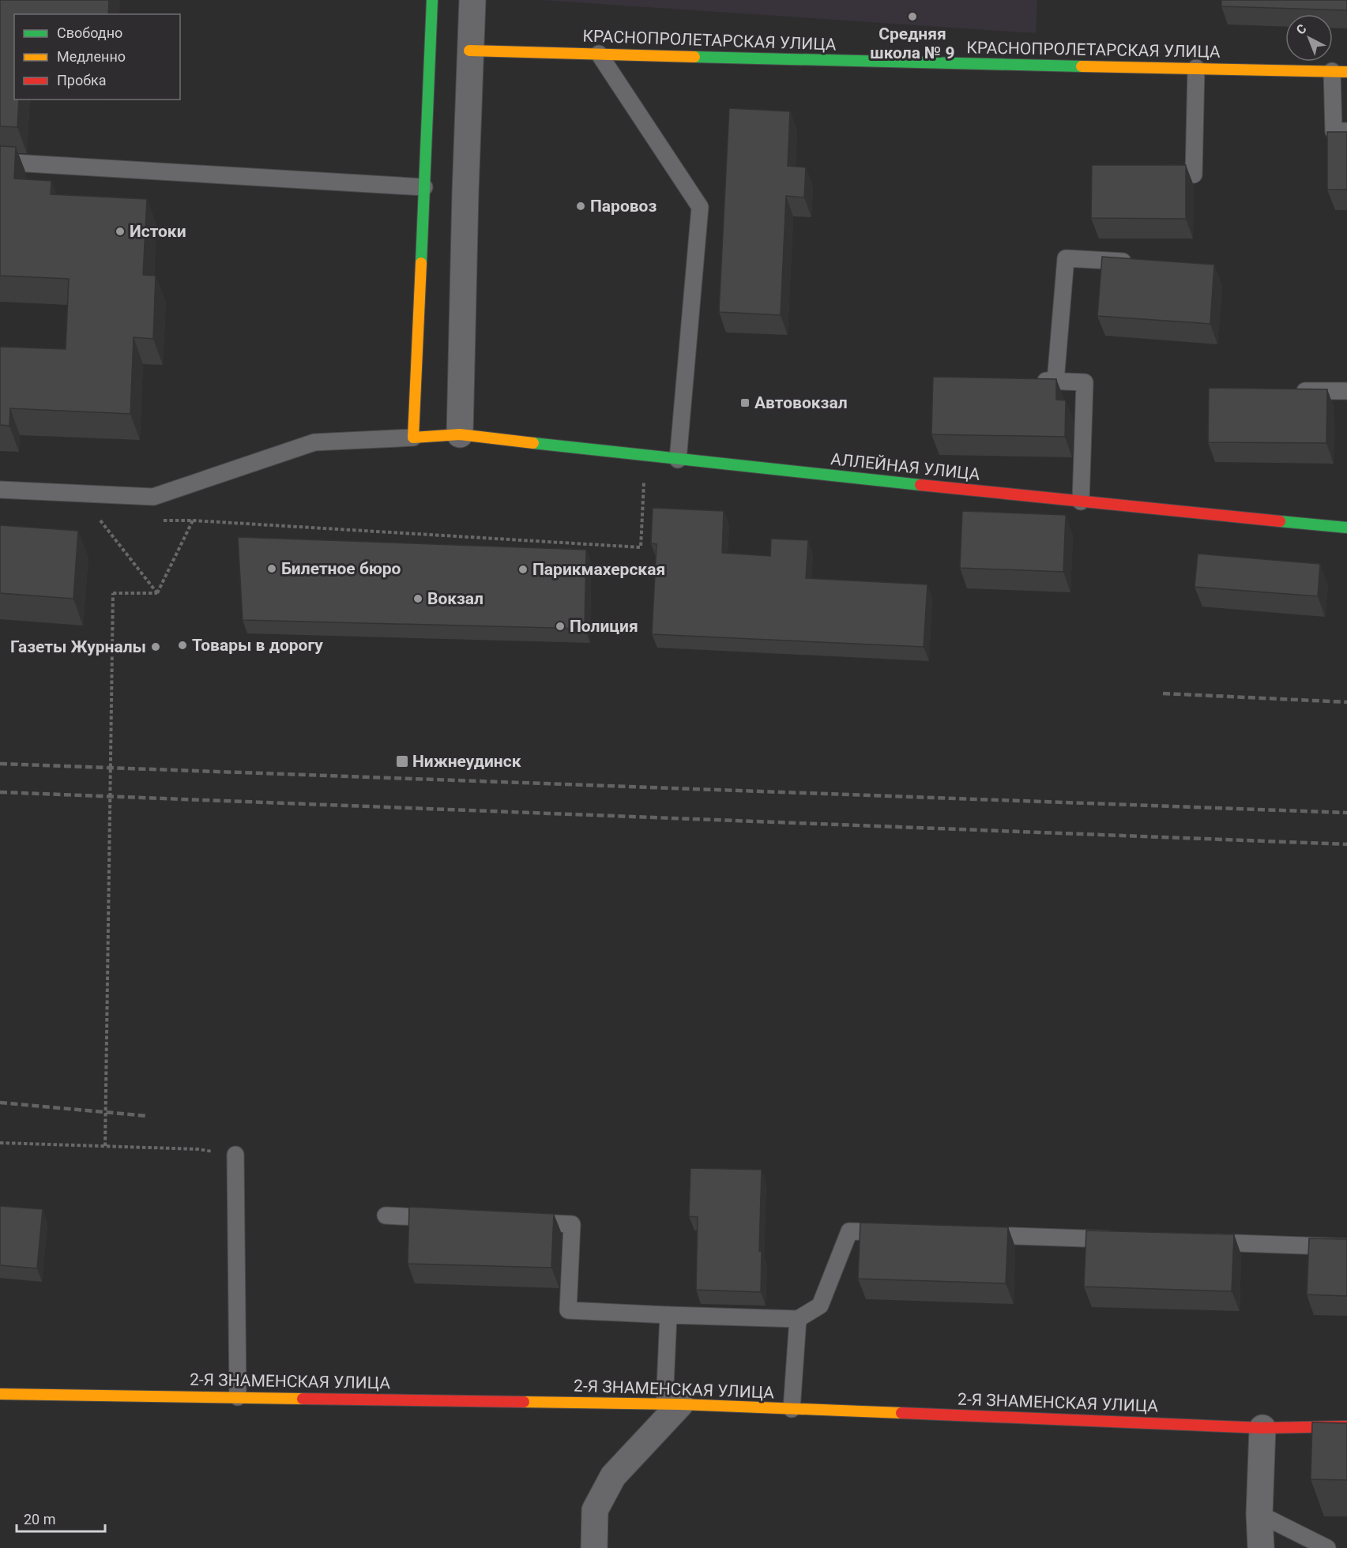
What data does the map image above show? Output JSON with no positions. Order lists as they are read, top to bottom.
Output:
{
  "streets": {
    "street": ["КРАСНОПРОЛЕТАРСКАЯ УЛИЦА", "АЛЛЕЙНАЯ УЛИЦА", "2-Я ЗНАМЕНСКАЯ УЛИЦА"]
  },
  "places": {
    "other": [
      "Средняя школа № 9",
      "Паровоз",
      "Истоки",
      "Билетное бюро",
      "Парикмахерская",
      "Вокзал",
      "Полиция",
      "Товары в дорогу",
      "Газеты Журналы"
    ],
    "transit": ["Автовокзал", "Нижнеудинск"]
  },
  "legend": ["Свободно", "Медленно", "Пробка"],
  "scale_bar": "20 m",
  "north": "top left"
}
